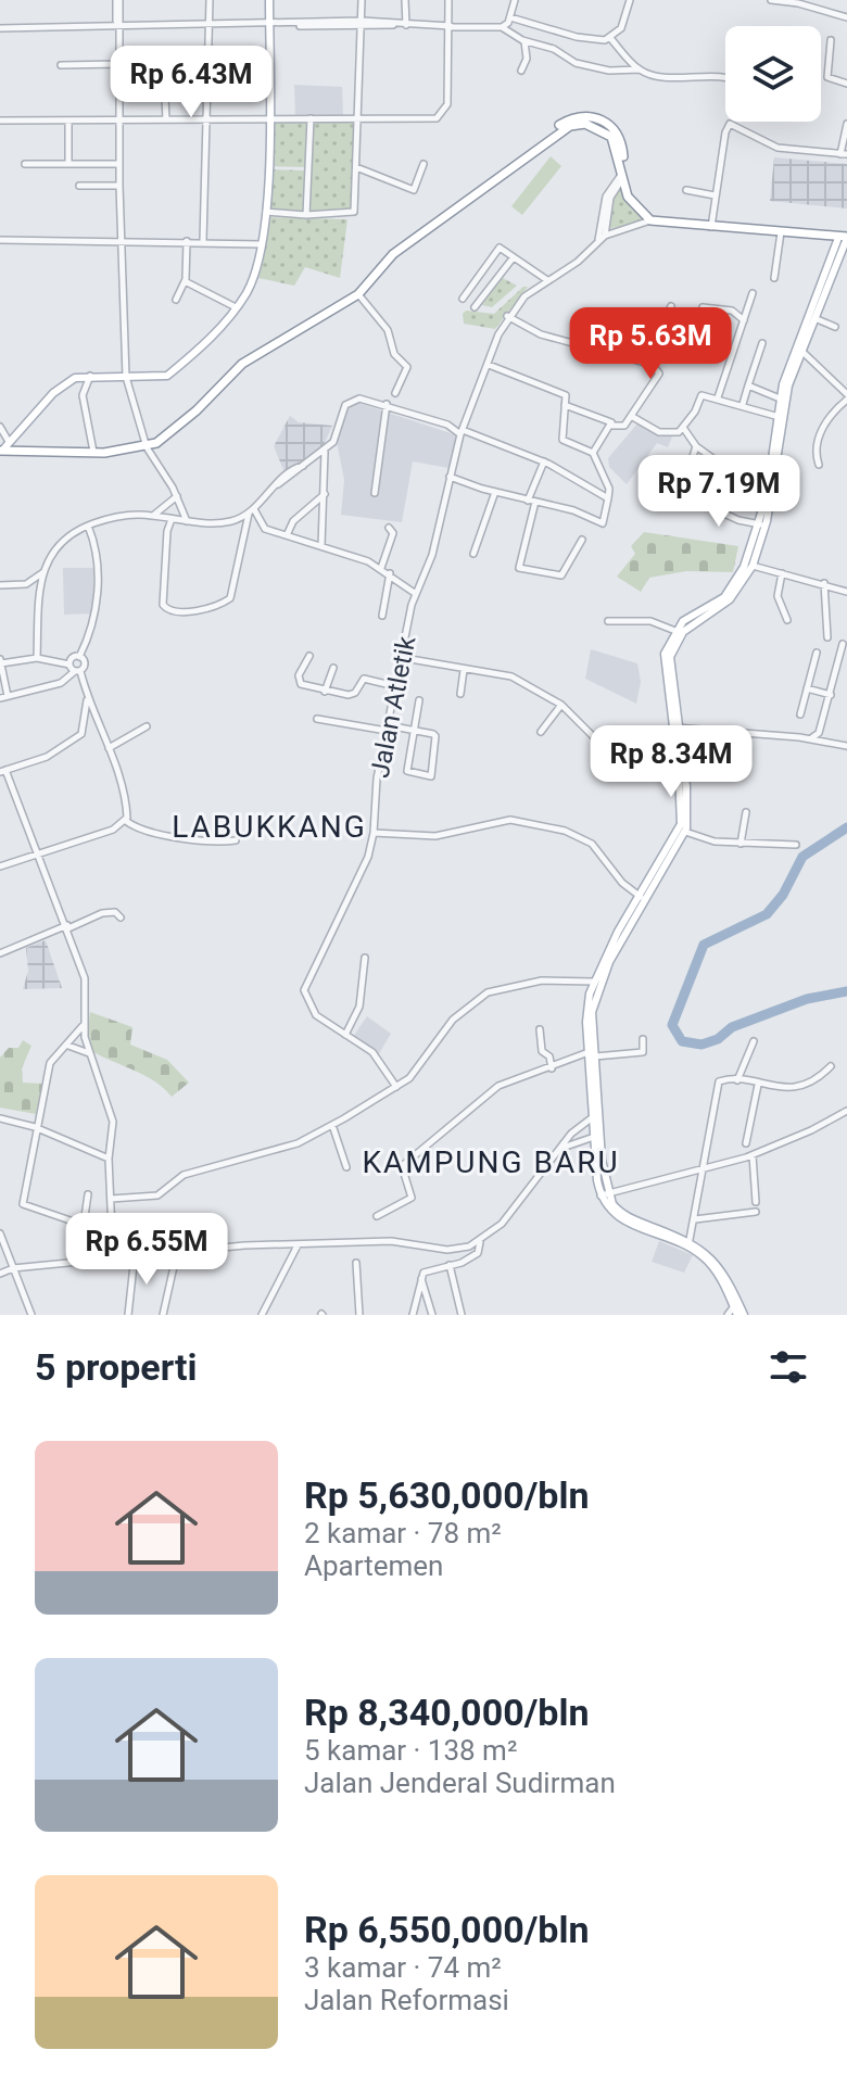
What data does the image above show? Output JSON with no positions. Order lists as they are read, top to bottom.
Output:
{
  "streets": {
    "street": ["Jalan Atletik"]
  },
  "districts": ["LABUKKANG", "KAMPUNG BARU"],
  "page": {
    "price": [
      "Rp 6.43M",
      "Rp 5.63M",
      "Rp 7.19M",
      "Rp 8.34M",
      "Rp 6.55M"
    ],
    "heading": "5 properti",
    "list": [
      {
        "name": "Rp 5,630,000/bln",
        "note": "2 kamar · 78 m² · Apartemen"
      },
      {
        "name": "Rp 8,340,000/bln",
        "note": "5 kamar · 138 m² · Jalan Jenderal Sudirman"
      },
      {
        "name": "Rp 6,550,000/bln",
        "note": "3 kamar · 74 m² · Jalan Reformasi"
      }
    ]
  }
}
